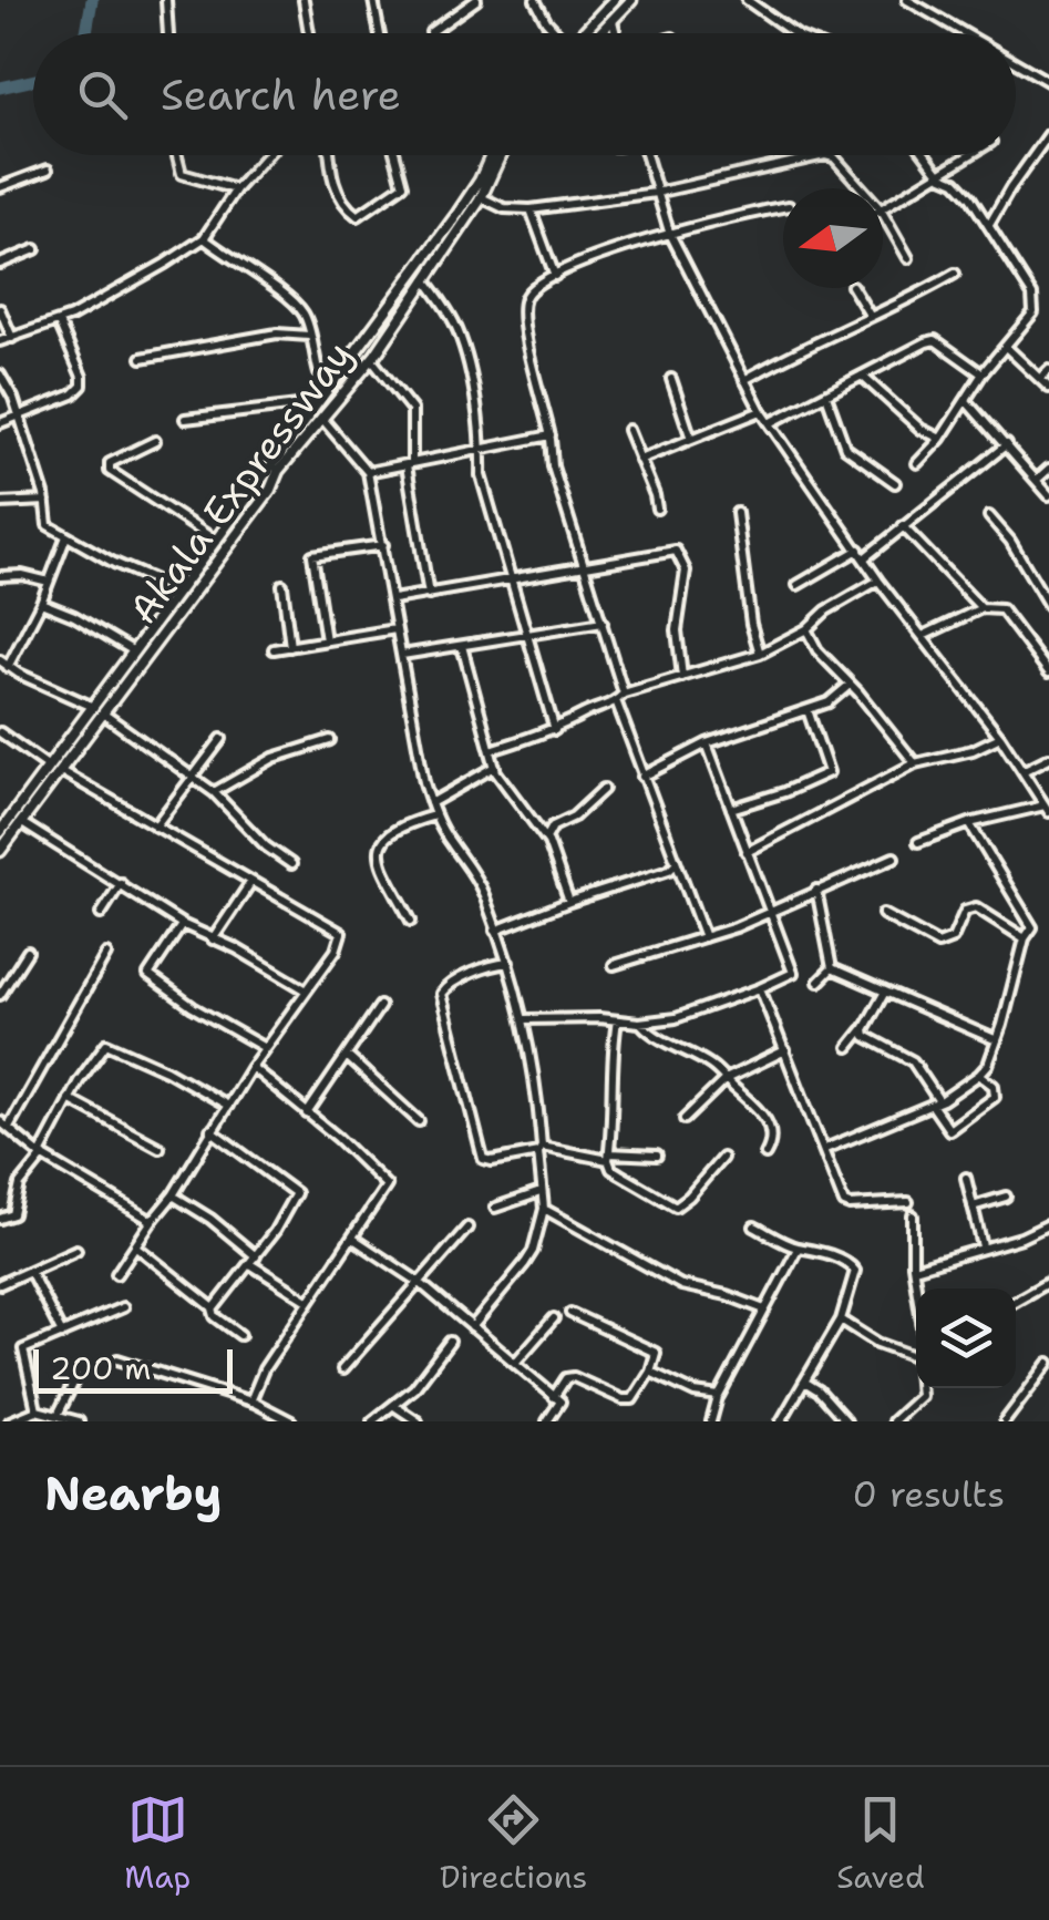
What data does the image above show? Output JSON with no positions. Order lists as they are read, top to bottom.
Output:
{
  "streets": {
    "main road": ["Akala Expressway"]
  },
  "scale_bar": "200 m",
  "north": "left",
  "page": {
    "search": "Search here",
    "scale": "200 m",
    "heading": ["Nearby", "0 results"],
    "nav": ["Map", "Directions", "Saved"]
  }
}
